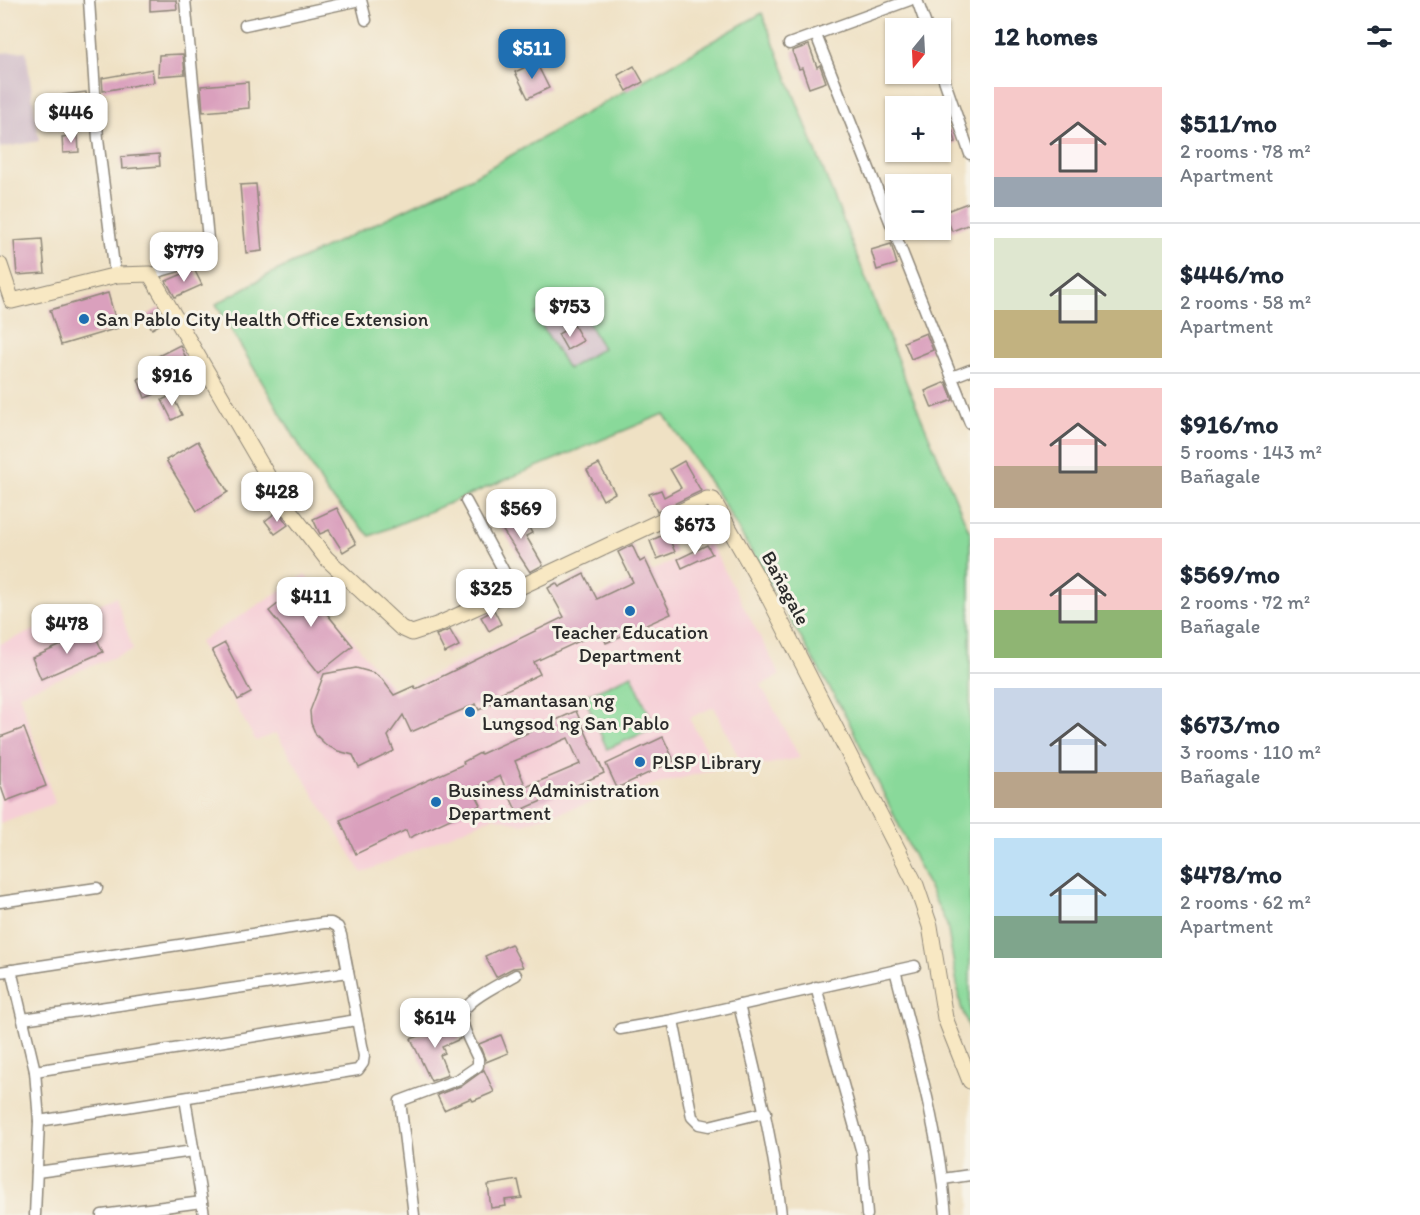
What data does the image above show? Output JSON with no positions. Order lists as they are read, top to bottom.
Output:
{
  "streets": {
    "street": ["Bañagale"]
  },
  "places": [
    "San Pablo City Health Office Extension",
    "Teacher Education Department",
    "Pamantasan ng Lungsod ng San Pablo",
    "PLSP Library",
    "Business Administration Department"
  ],
  "north": "bottom",
  "page": {
    "heading": "12 homes",
    "map_buttons": ["+", "−"],
    "price": [
      "$511",
      "$446",
      "$779",
      "$753",
      "$916",
      "$428",
      "$569",
      "$673",
      "$325",
      "$411",
      "$478",
      "$614"
    ],
    "list": [
      {
        "name": "$511/mo",
        "note": "2 rooms · 78 m² · Apartment"
      },
      {
        "name": "$446/mo",
        "note": "2 rooms · 58 m² · Apartment"
      },
      {
        "name": "$916/mo",
        "note": "5 rooms · 143 m² · Bañagale"
      },
      {
        "name": "$569/mo",
        "note": "2 rooms · 72 m² · Bañagale"
      },
      {
        "name": "$673/mo",
        "note": "3 rooms · 110 m² · Bañagale"
      },
      {
        "name": "$478/mo",
        "note": "2 rooms · 62 m² · Apartment"
      }
    ]
  }
}
